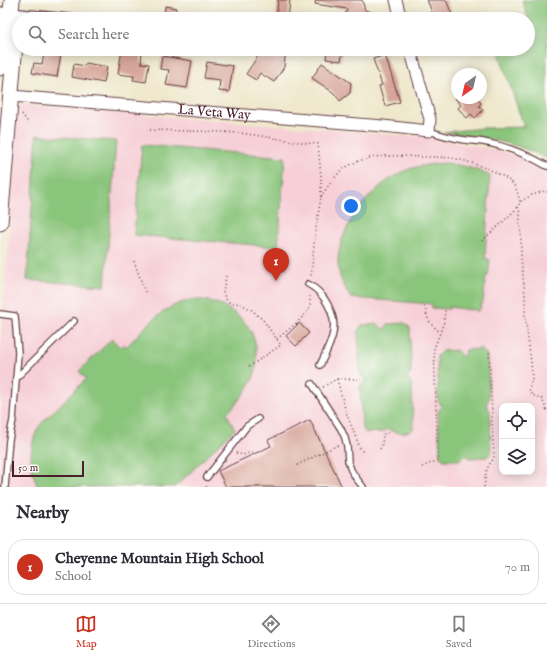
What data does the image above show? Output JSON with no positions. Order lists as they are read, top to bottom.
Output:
{
  "streets": {
    "street": ["La Veta Way"]
  },
  "scale_bar": "50 m",
  "north": "bottom left",
  "page": {
    "search": "Search here",
    "pins": "1",
    "scale": "50 m",
    "heading": "Nearby",
    "list": [
      {
        "mark": "1",
        "name": "Cheyenne Mountain High School",
        "note": "School",
        "value": "70 m"
      }
    ],
    "nav": ["Map", "Directions", "Saved"]
  }
}
